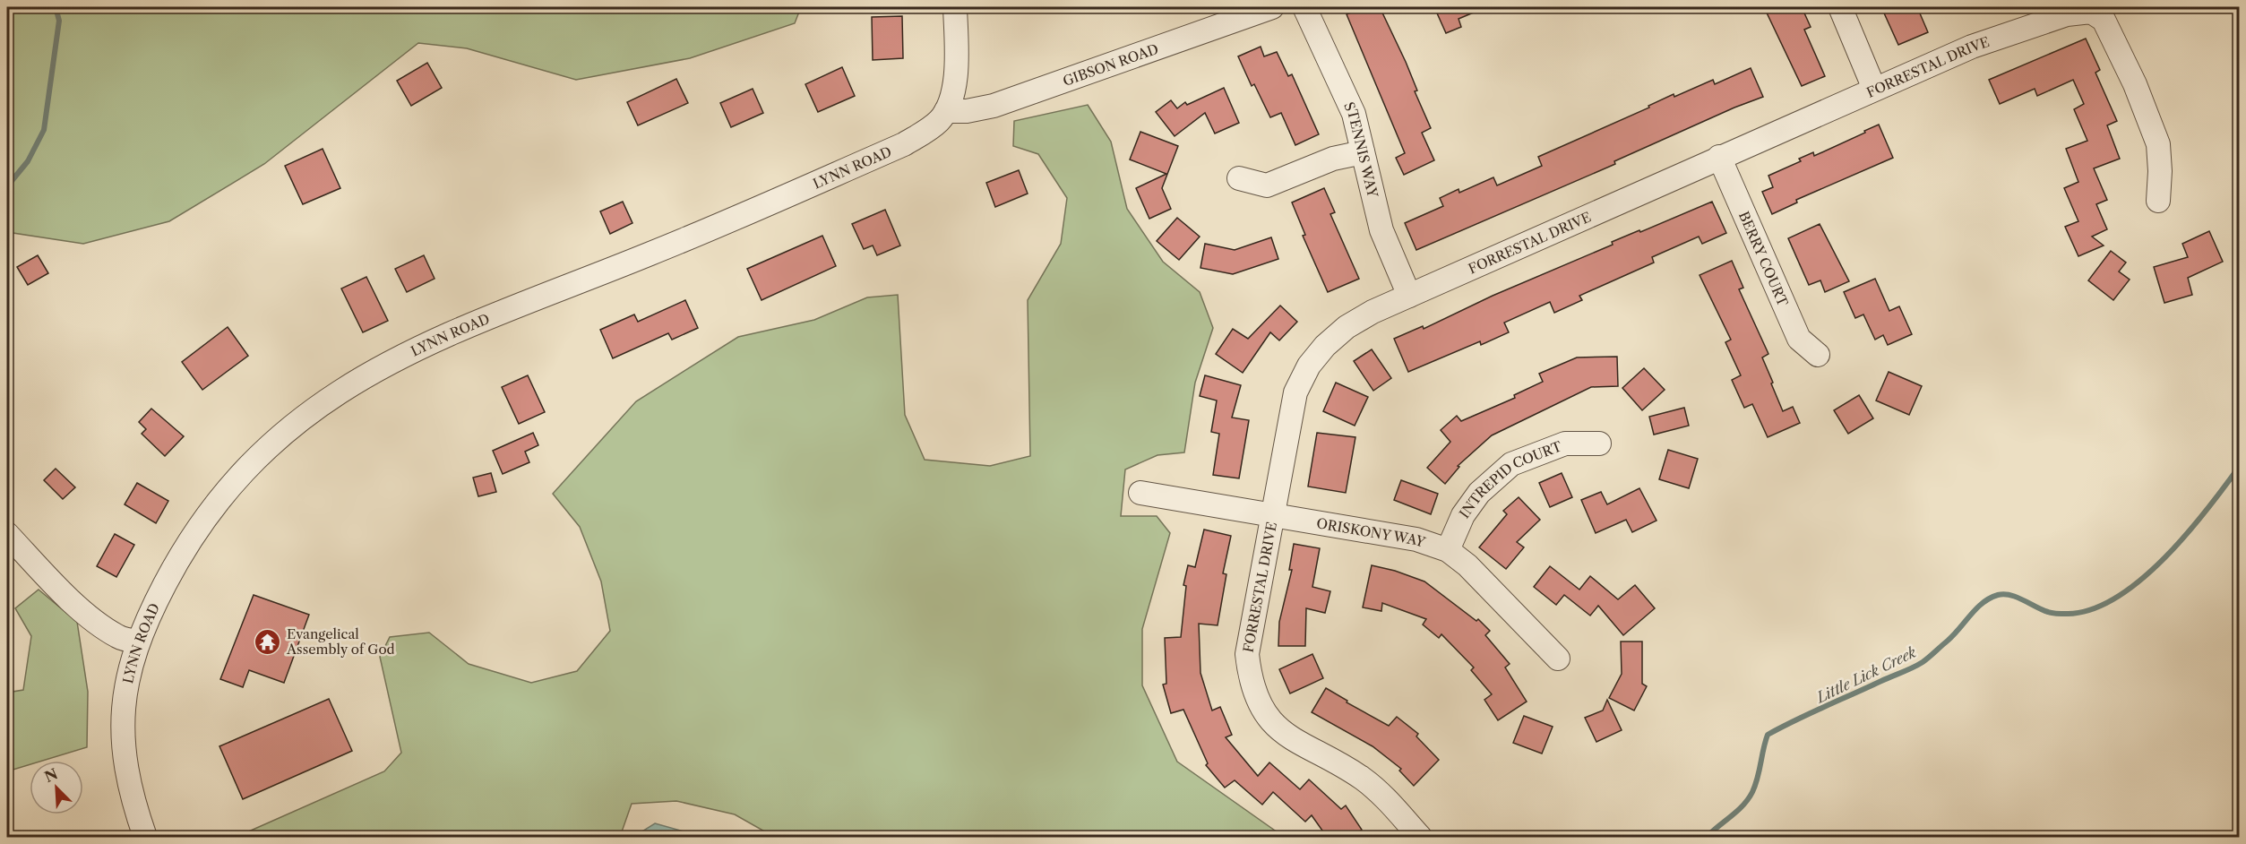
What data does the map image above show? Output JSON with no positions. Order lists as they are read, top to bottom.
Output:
{
  "streets": {
    "street": [
      "GIBSON ROAD",
      "FORRESTAL DRIVE",
      "STENNIS WAY",
      "LYNN ROAD",
      "BERRY COURT",
      "INTREPID COURT",
      "ORISKONY WAY"
    ]
  },
  "crossings": [
    ["GIBSON ROAD", "LYNN ROAD"],
    ["FORRESTAL DRIVE", "STENNIS WAY"],
    ["FORRESTAL DRIVE", "BERRY COURT"],
    ["FORRESTAL DRIVE", "ORISKONY WAY"],
    ["INTREPID COURT", "ORISKONY WAY"]
  ],
  "water": ["Little Lick Creek"],
  "places": {
    "temple": ["Evangelical Assembly of God"]
  },
  "north": "top left"
}
